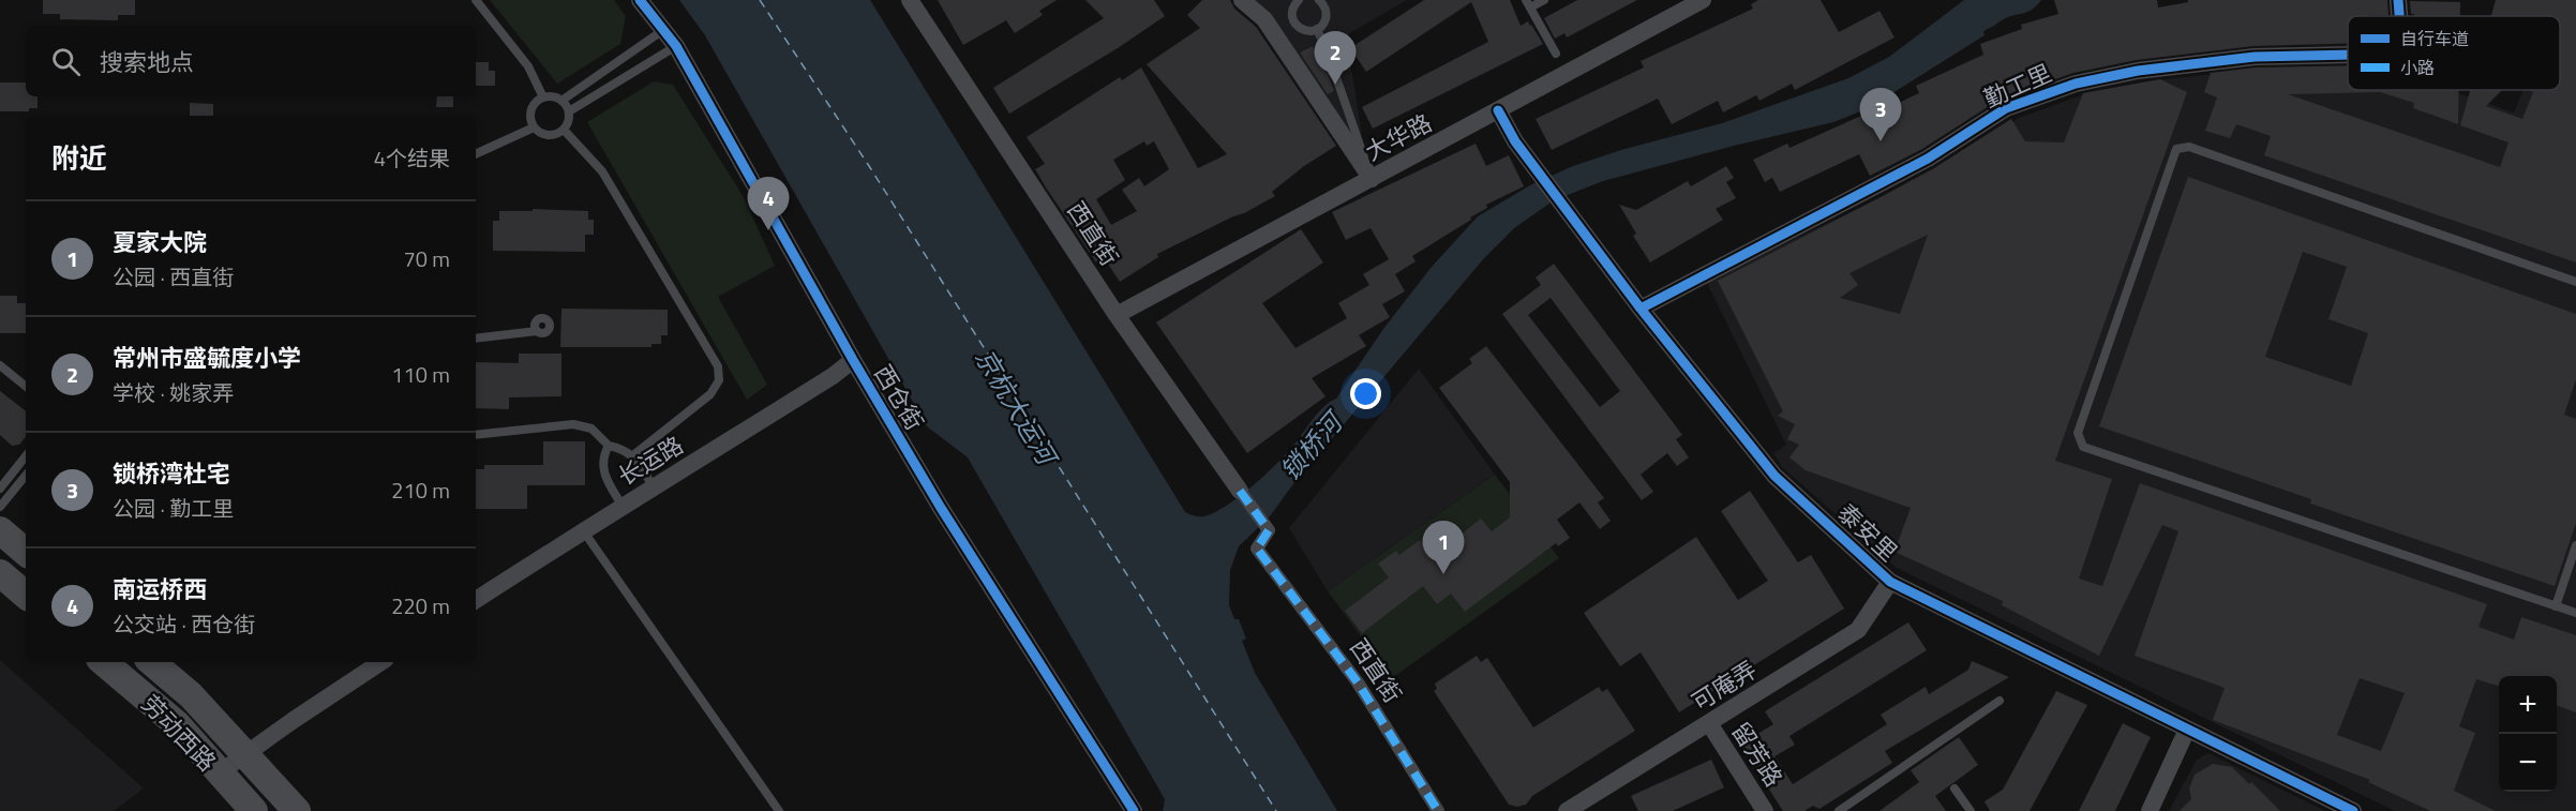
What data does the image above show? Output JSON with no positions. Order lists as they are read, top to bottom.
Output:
{
  "streets": {
    "main road": ["劳动西路"],
    "street": [
      "勤工里",
      "大华路",
      "西直街",
      "西仓街",
      "长运路",
      "泰安里",
      "可庵弄",
      "留芳路"
    ]
  },
  "crossings": [
    ["勤工里", "泰安里"],
    ["大华路", "西直街"],
    ["大华路", "泰安里"],
    ["西仓街", "长运路"],
    ["泰安里", "可庵弄"],
    ["可庵弄", "留芳路"]
  ],
  "water": ["京杭大运河", "锁桥河"],
  "legend": ["自行车道", "小路"],
  "page": {
    "search": "搜索地点",
    "pins": [
      "2",
      "3",
      "4",
      "1"
    ],
    "heading": ["附近", "4个结果"],
    "list": [
      {
        "mark": "1",
        "name": "夏家大院",
        "note": "公园 · 西直街",
        "value": "70 m"
      },
      {
        "mark": "2",
        "name": "常州市盛毓度小学",
        "note": "学校 · 姚家弄",
        "value": "110 m"
      },
      {
        "mark": "3",
        "name": "锁桥湾杜宅",
        "note": "公园 · 勤工里",
        "value": "210 m"
      },
      {
        "mark": "4",
        "name": "南运桥西",
        "note": "公交站 · 西仓街",
        "value": "220 m"
      }
    ],
    "map_buttons": ["+", "−"]
  }
}
